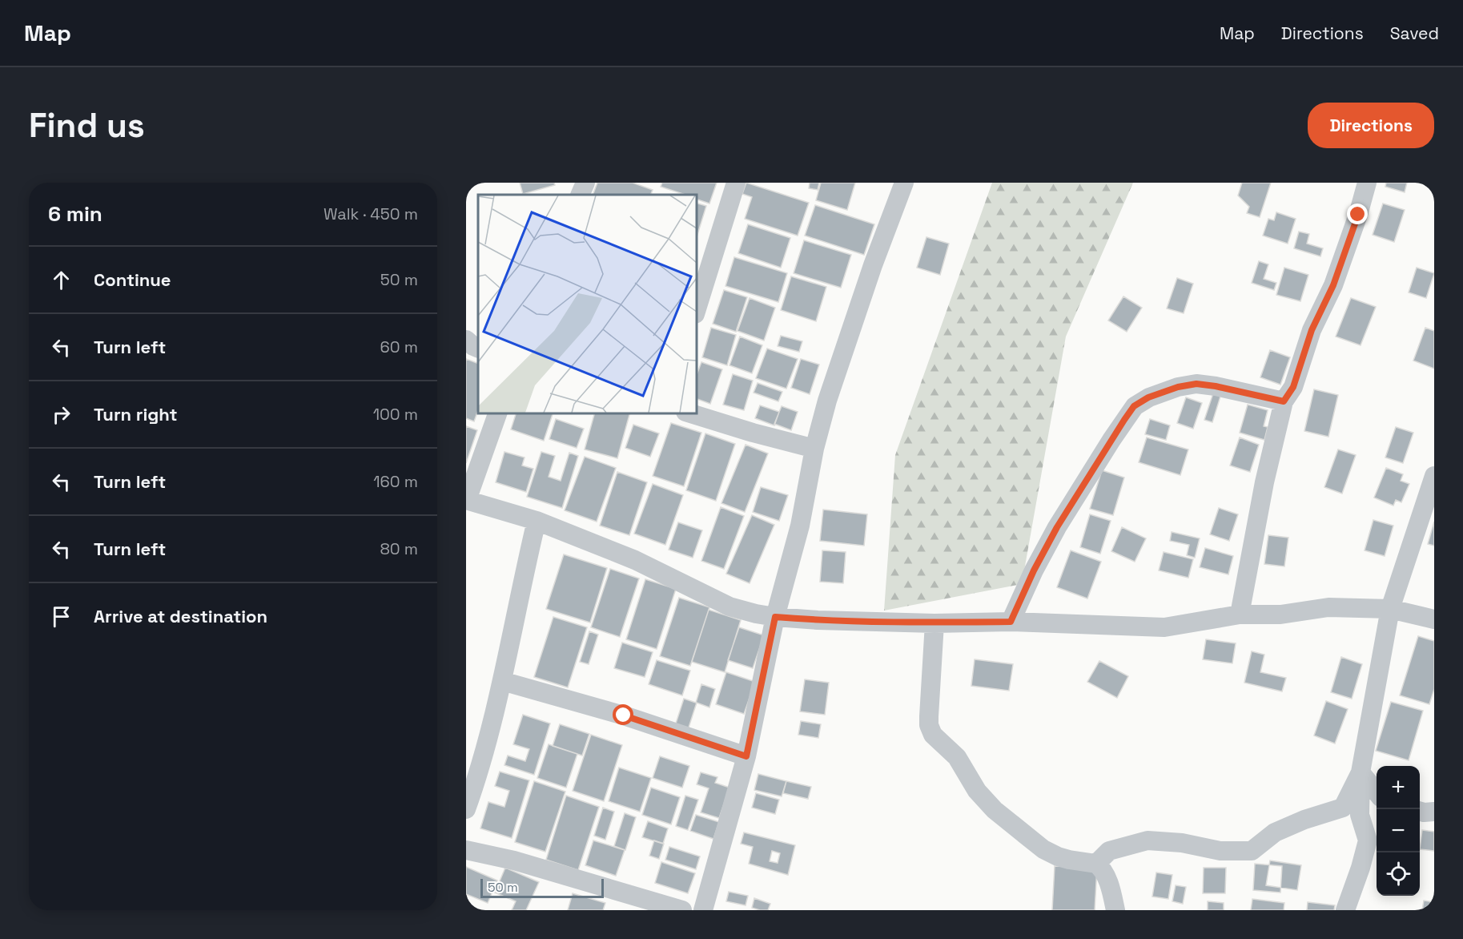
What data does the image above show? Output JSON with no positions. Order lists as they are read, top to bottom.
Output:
{
  "scale_bar": "50 m",
  "page": {
    "header": "Map",
    "nav": ["Map", "Directions", "Saved"],
    "buttons": "Directions",
    "title": "Find us",
    "heading": ["6 min", "Walk · 450 m"],
    "list": [
      ["Continue", "50 m"],
      ["Turn left", "60 m"],
      ["Turn right", "100 m"],
      ["Turn left", "160 m"],
      ["Turn left", "80 m"],
      "Arrive at destination"
    ],
    "map_buttons": ["+", "−"],
    "scale": "50 m"
  }
}
